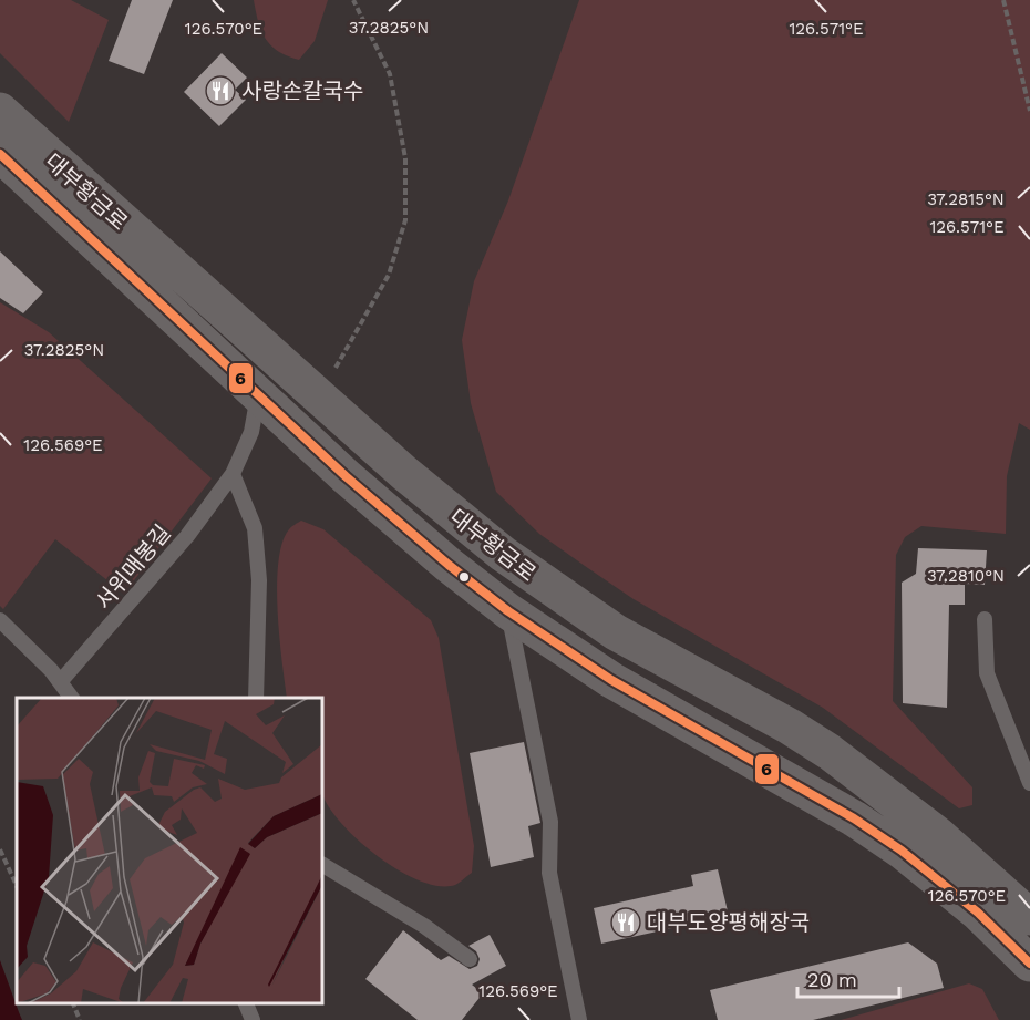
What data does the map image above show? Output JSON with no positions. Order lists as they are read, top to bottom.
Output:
{
  "streets": {
    "main road": ["대부황금로"],
    "lane": ["서위매봉길"]
  },
  "crossings": [
    ["대부황금로", "서위매봉길"]
  ],
  "places": {
    "restaurant": ["사랑손칼국수", "대부도양평해장국"]
  },
  "lines": ["transit line 6"],
  "scale_bar": "20 m",
  "coordinates": [
    "37.2825°N",
    "126.570°E",
    "126.571°E",
    "37.2815°N",
    "126.569°E",
    "37.2810°N"
  ]
}
